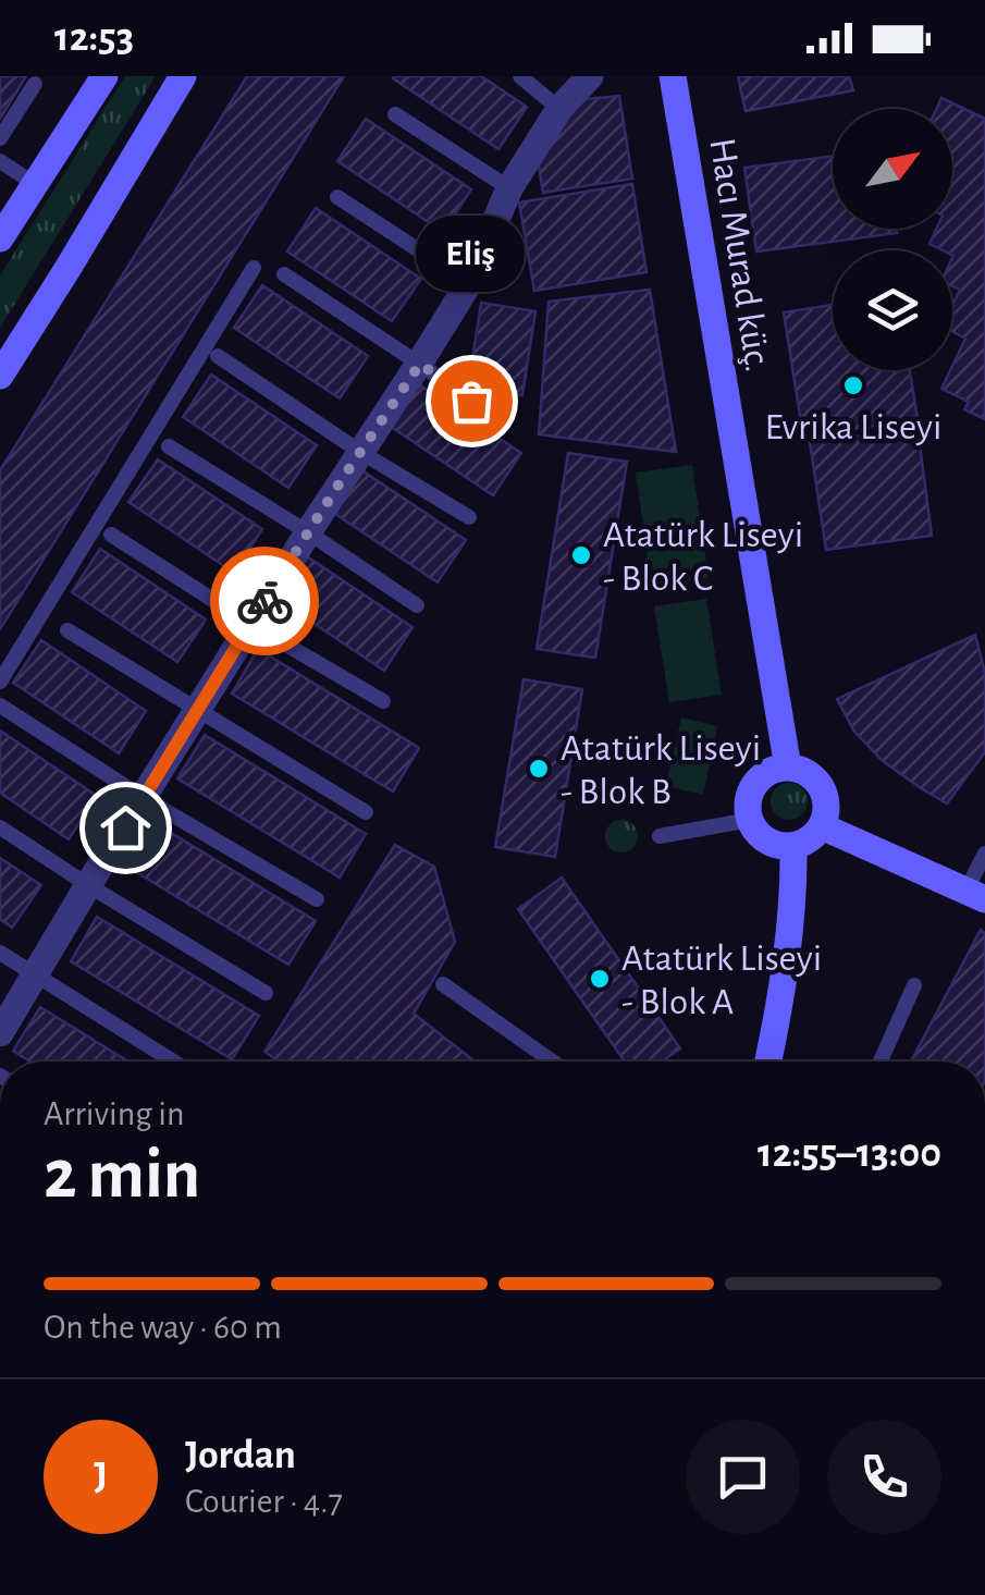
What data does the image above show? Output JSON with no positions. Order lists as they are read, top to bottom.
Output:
{
  "streets": {
    "street": ["Hacı Murad küç."]
  },
  "places": [
    "Evrika Liseyi",
    "Eliş",
    "Atatürk Liseyi - Blok C",
    "Atatürk Liseyi - Blok B",
    "Atatürk Liseyi - Blok A"
  ],
  "north": "top right",
  "page": {
    "status": "12:53",
    "bubble": "Eliş",
    "heading": ["2 min", "Arriving in", "12:55–13:00"],
    "panel": ["Jordan", "Courier · 4.7"],
    "bar": "On the way · 60 m",
    "round": "J"
  }
}
